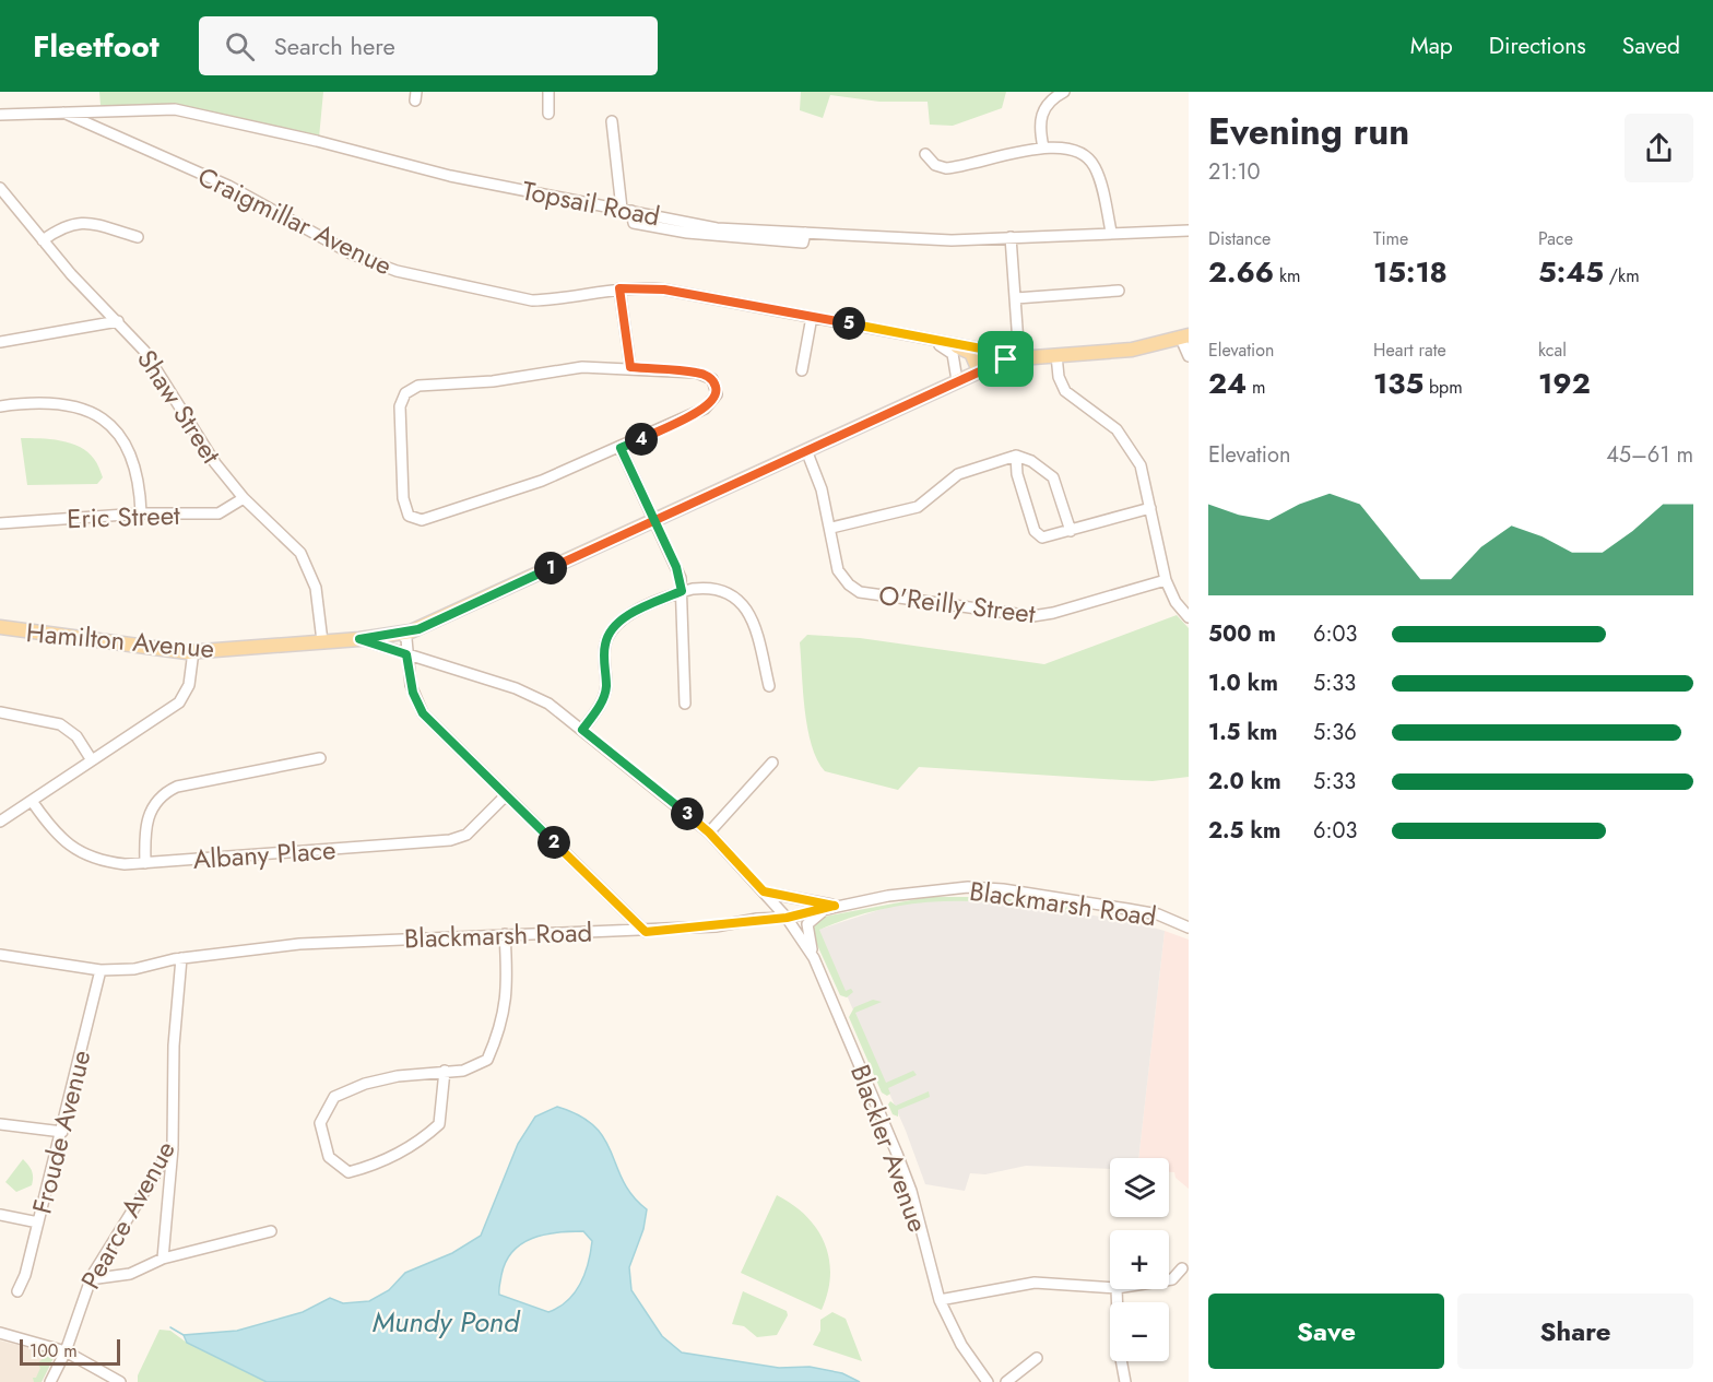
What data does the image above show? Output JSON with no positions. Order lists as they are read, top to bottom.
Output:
{
  "streets": {
    "main road": ["Hamilton Avenue"],
    "street": [
      "Topsail Road",
      "Craigmillar Avenue",
      "Shaw Street",
      "Eric Street",
      "O'Reilly Street",
      "Albany Place",
      "Blackmarsh Road",
      "Froude Avenue",
      "Blackler Avenue",
      "Pearce Avenue"
    ]
  },
  "crossings": [
    ["Topsail Road", "Craigmillar Avenue"],
    ["Craigmillar Avenue", "Hamilton Avenue"],
    ["Shaw Street", "Eric Street"],
    ["Shaw Street", "Hamilton Avenue"],
    ["O'Reilly Street", "Hamilton Avenue"],
    ["Hamilton Avenue", "Blackler Avenue"],
    ["Blackmarsh Road", "Froude Avenue"],
    ["Blackmarsh Road", "Blackler Avenue"],
    ["Blackmarsh Road", "Pearce Avenue"]
  ],
  "water": ["Mundy Pond"],
  "scale_bar": "100 m",
  "page": {
    "header": "Fleetfoot",
    "search": "Search here",
    "nav": ["Map", "Directions", "Saved"],
    "heading": ["Evening run", "21:10"],
    "stats": [
      ["Distance", "2.66 km"],
      ["Time", "15:18"],
      ["Pace", "5:45 /km"],
      ["Elevation", "24 m"],
      ["Heart rate", "135 bpm"],
      ["kcal", "192"]
    ],
    "pins": [
      "5",
      "4",
      "1",
      "3",
      "2"
    ],
    "chart": ["Elevation", "45–61 m"],
    "list": [
      {
        "name": "500 m",
        "note": "6:03"
      },
      {
        "name": "1.0 km",
        "note": "5:33"
      },
      {
        "name": "1.5 km",
        "note": "5:36"
      },
      {
        "name": "2.0 km",
        "note": "5:33"
      },
      {
        "name": "2.5 km",
        "note": "6:03"
      }
    ],
    "map_buttons": ["+", "−"],
    "buttons": ["Save", "Share"],
    "scale": "100 m"
  }
}
